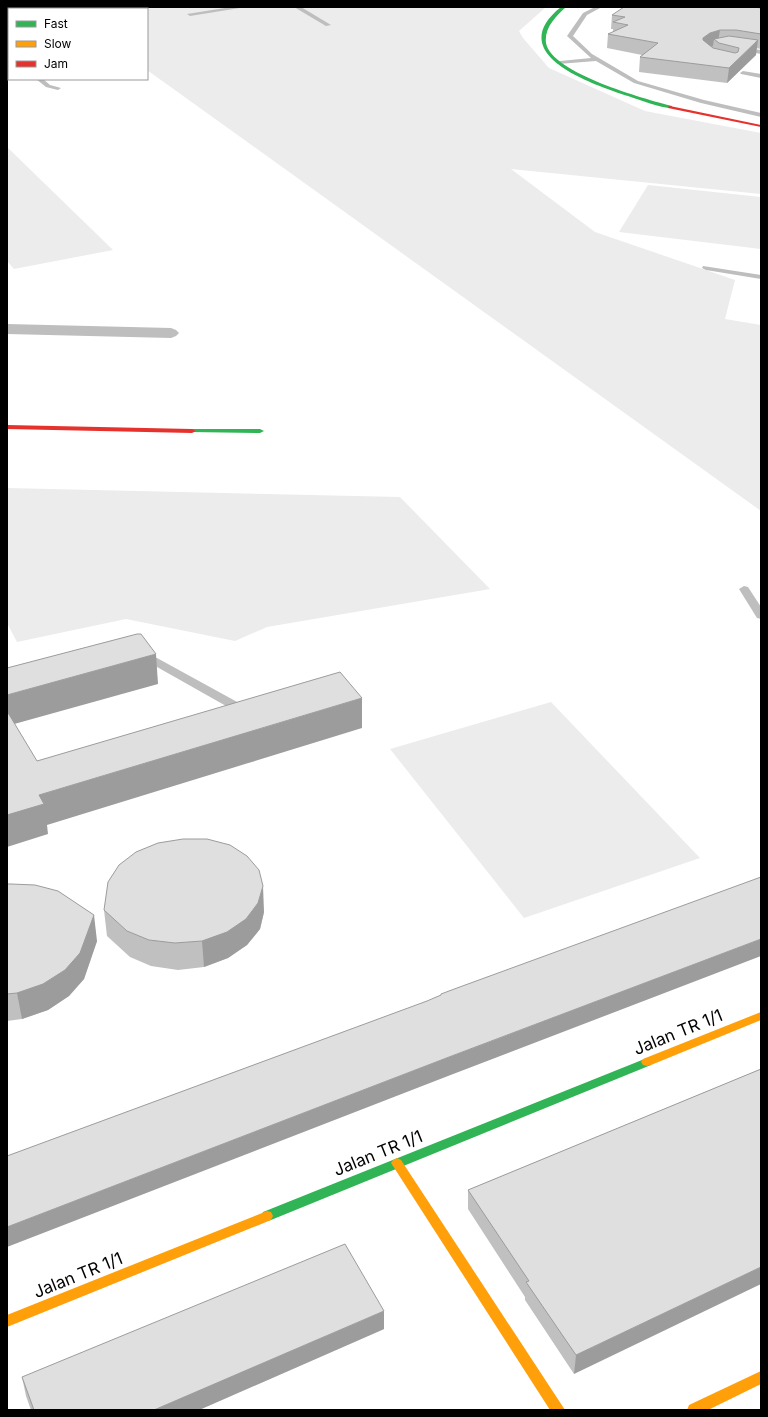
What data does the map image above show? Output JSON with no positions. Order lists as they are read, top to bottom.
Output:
{
  "streets": {
    "street": ["Jalan TR 1/1"]
  },
  "legend": ["Fast", "Slow", "Jam"]
}
